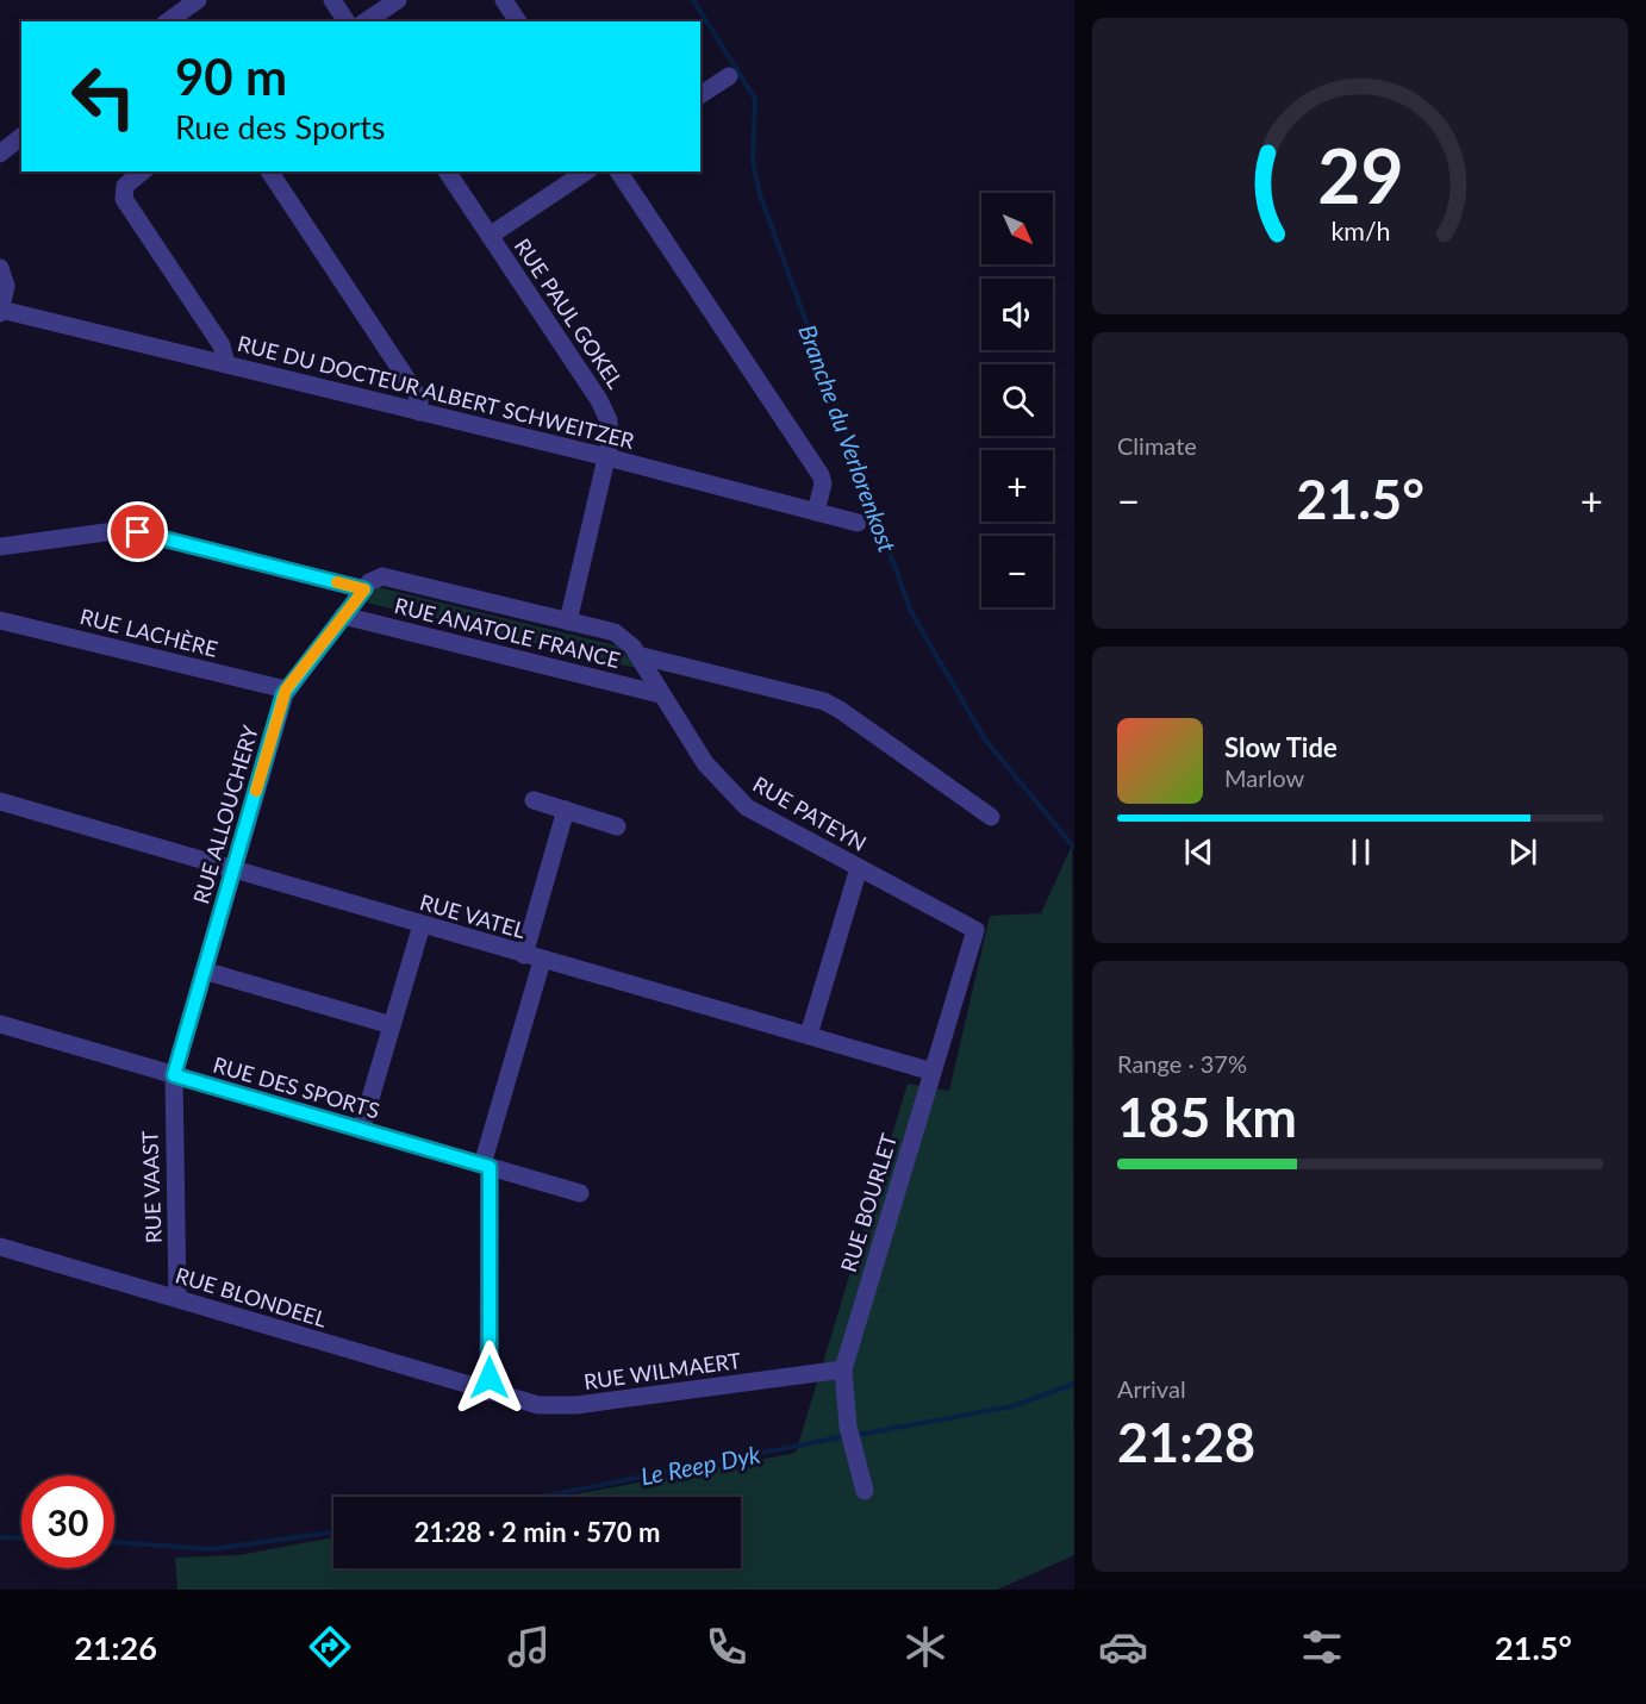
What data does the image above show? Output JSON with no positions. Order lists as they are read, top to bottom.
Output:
{
  "streets": {
    "street": [
      "RUE PAUL GOKEL",
      "RUE DU DOCTEUR ALBERT SCHWEITZER",
      "RUE LACHÈRE",
      "RUE ANATOLE FRANCE",
      "RUE PATEYN",
      "RUE ALLOUCHERY",
      "RUE VATEL",
      "RUE DES SPORTS",
      "RUE VAAST",
      "RUE BOURLET",
      "RUE BLONDEEL",
      "RUE WILMAERT"
    ]
  },
  "crossings": [
    ["RUE PAUL GOKEL", "RUE DU DOCTEUR ALBERT SCHWEITZER"],
    ["RUE PAUL GOKEL", "RUE ANATOLE FRANCE"],
    ["RUE LACHÈRE", "RUE ALLOUCHERY"],
    ["RUE ANATOLE FRANCE", "RUE PATEYN"],
    ["RUE ANATOLE FRANCE", "RUE ALLOUCHERY"],
    ["RUE PATEYN", "RUE BOURLET"],
    ["RUE ALLOUCHERY", "RUE VATEL"],
    ["RUE ALLOUCHERY", "RUE DES SPORTS"],
    ["RUE ALLOUCHERY", "RUE VAAST"],
    ["RUE VATEL", "RUE BOURLET"],
    ["RUE DES SPORTS", "RUE VAAST"],
    ["RUE VAAST", "RUE BLONDEEL"],
    ["RUE BOURLET", "RUE WILMAERT"],
    ["RUE BLONDEEL", "RUE WILMAERT"]
  ],
  "water": ["Branche du Verlorenkost", "Le Reep Dyk"],
  "north": "bottom right",
  "page": {
    "turn": ["90 m", "Rue des Sports"],
    "map_buttons": ["+", "−"],
    "tile": [
      "Climate",
      ["Range · 37%", "185 km"],
      ["Arrival", "21:28"]
    ],
    "heat": ["−", "21.5°", "+"],
    "song": ["Slow Tide", "Marlow"],
    "limit": "30",
    "trip": "21:28 · 2 min · 570 m",
    "tabs": ["21:26", "21.5°"],
    "gauge": ["29", "km/h"]
  }
}
